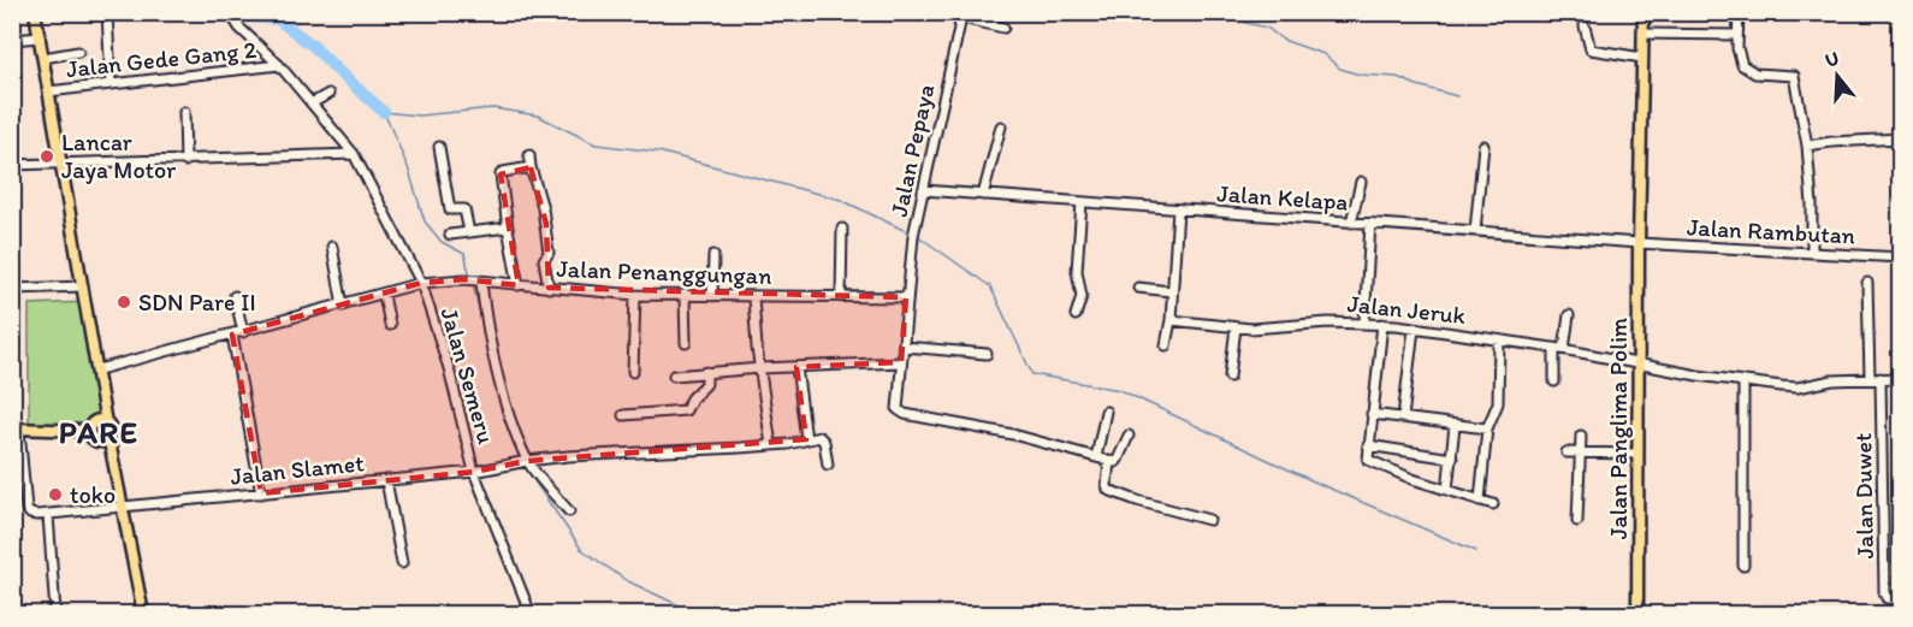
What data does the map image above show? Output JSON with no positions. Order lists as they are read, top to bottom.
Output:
{
  "streets": {
    "main road": ["Jalan Panglima Polim"],
    "street": [
      "Jalan Gede Gang 2",
      "Jalan Pepaya",
      "Jalan Kelapa",
      "Jalan Rambutan",
      "Jalan Penanggungan",
      "Jalan Jeruk",
      "Jalan Semeru",
      "Jalan Slamet",
      "Jalan Duwet"
    ]
  },
  "crossings": [
    ["Jalan Gede Gang 2", "Jalan Semeru"],
    ["Jalan Pepaya", "Jalan Kelapa"],
    ["Jalan Pepaya", "Jalan Penanggungan"],
    ["Jalan Kelapa", "Jalan Rambutan"],
    ["Jalan Kelapa", "Jalan Panglima Polim"],
    ["Jalan Rambutan", "Jalan Panglima Polim"],
    ["Jalan Penanggungan", "Jalan Semeru"],
    ["Jalan Jeruk", "Jalan Panglima Polim"],
    ["Jalan Jeruk", "Jalan Duwet"],
    ["Jalan Semeru", "Jalan Slamet"]
  ],
  "districts": ["PARE"],
  "places": ["Lancar Jaya Motor", "SDN Pare II", "toko"],
  "north": "top"
}
